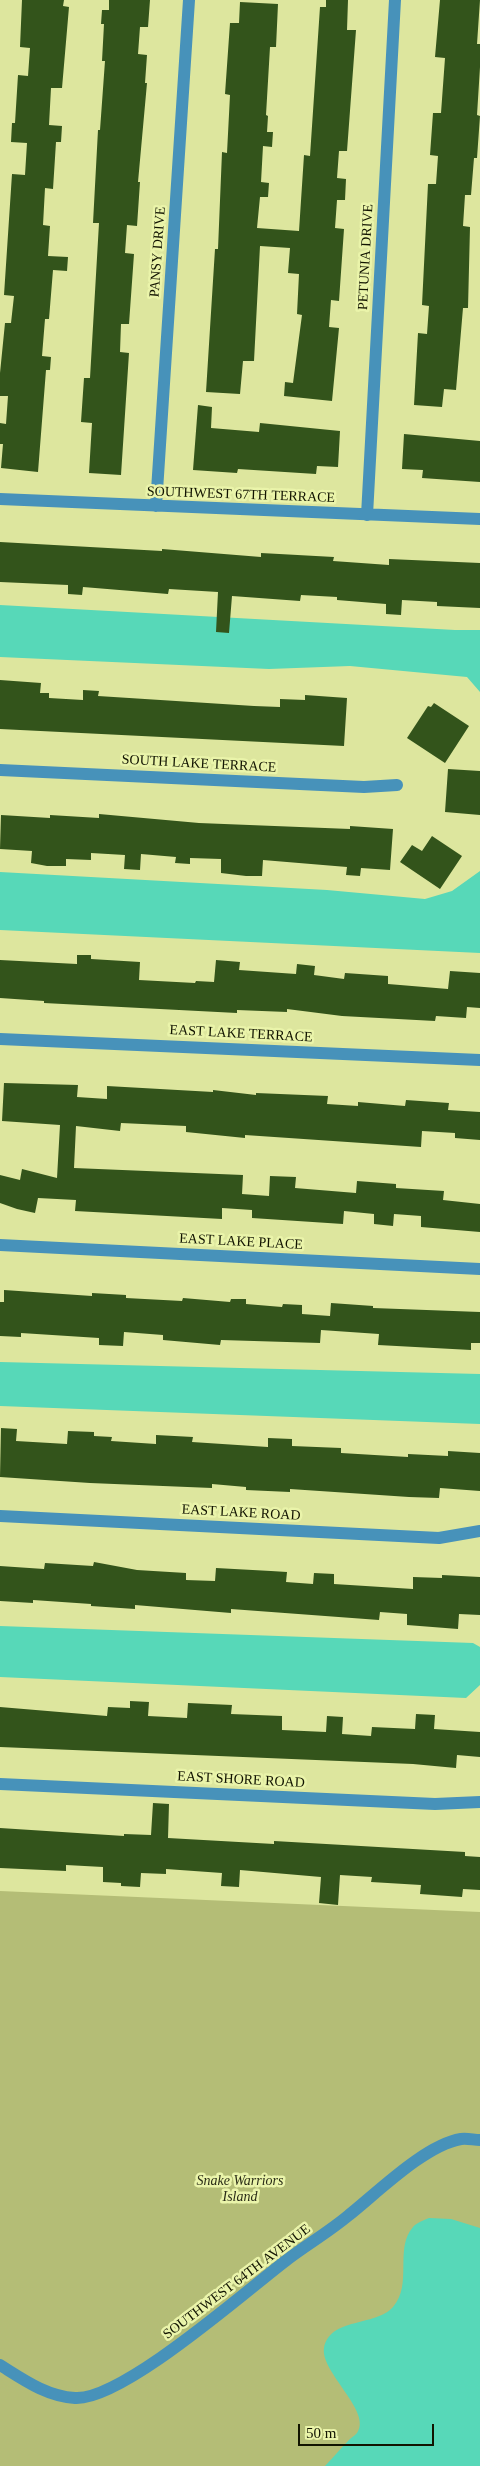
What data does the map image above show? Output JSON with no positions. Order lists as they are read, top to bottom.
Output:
{
  "streets": {
    "street": [
      "PANSY DRIVE",
      "PETUNIA DRIVE",
      "SOUTHWEST 67TH TERRACE",
      "SOUTH LAKE TERRACE",
      "EAST LAKE TERRACE",
      "EAST LAKE PLACE",
      "EAST LAKE ROAD",
      "EAST SHORE ROAD",
      "SOUTHWEST 64TH AVENUE"
    ]
  },
  "crossings": [
    ["PANSY DRIVE", "SOUTHWEST 67TH TERRACE"],
    ["PETUNIA DRIVE", "SOUTHWEST 67TH TERRACE"]
  ],
  "parks": ["Snake Warriors Island"],
  "scale_bar": "50 m"
}
